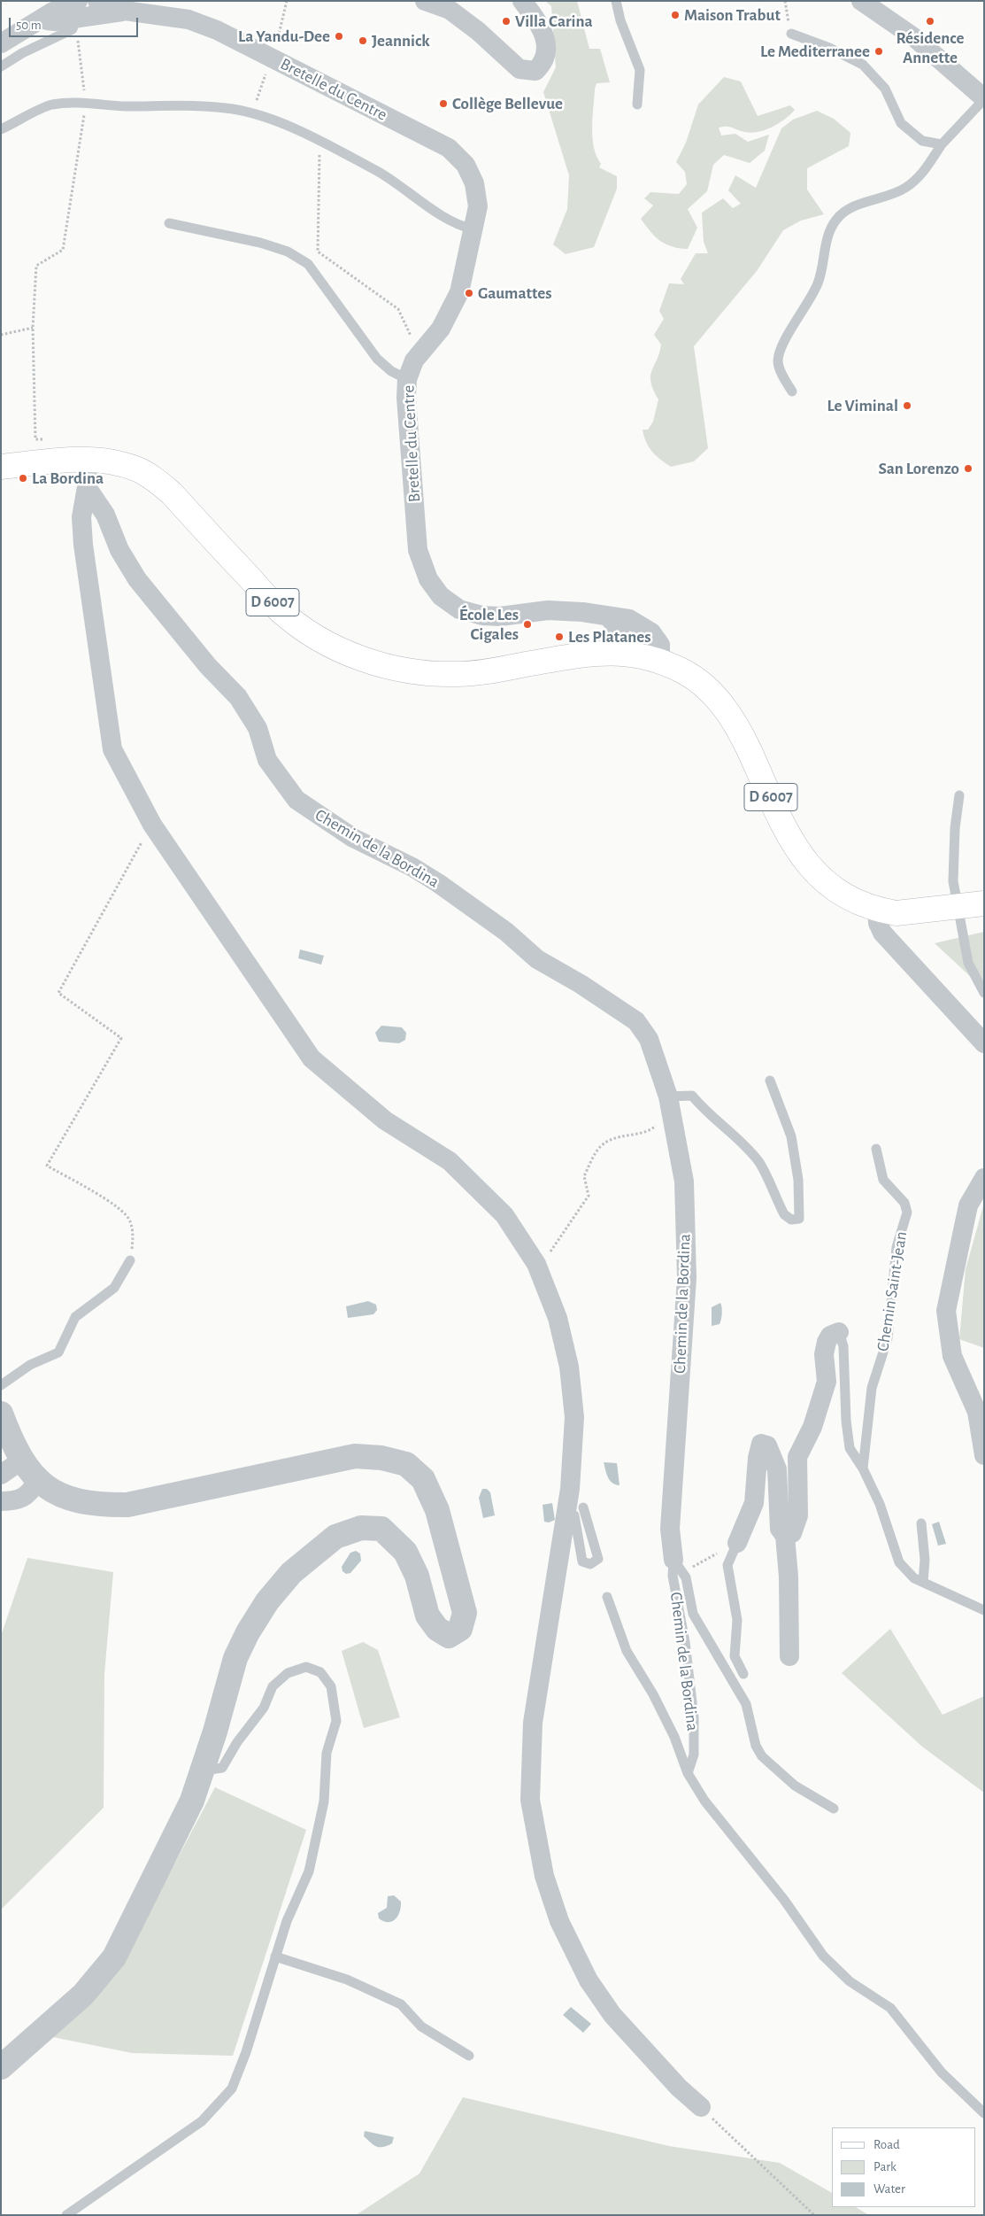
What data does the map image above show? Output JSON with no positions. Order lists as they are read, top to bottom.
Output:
{
  "streets": {
    "main road": ["D 6007"],
    "street": ["Bretelle du Centre", "Chemin de la Bordina"],
    "lane": ["Chemin Saint-Jean"]
  },
  "crossings": [
    ["Bretelle du Centre", "D 6007"]
  ],
  "places": [
    "Maison Trabut",
    "Villa Carina",
    "Résidence Annette",
    "La Yandu-Dee",
    "Jeannick",
    "Le Mediterranee",
    "Collège Bellevue",
    "Gaumattes",
    "Le Viminal",
    "San Lorenzo",
    "La Bordina",
    "École Les Cigales",
    "Les Platanes"
  ],
  "legend": ["Road", "Park", "Water"],
  "scale_bar": "50 m"
}
